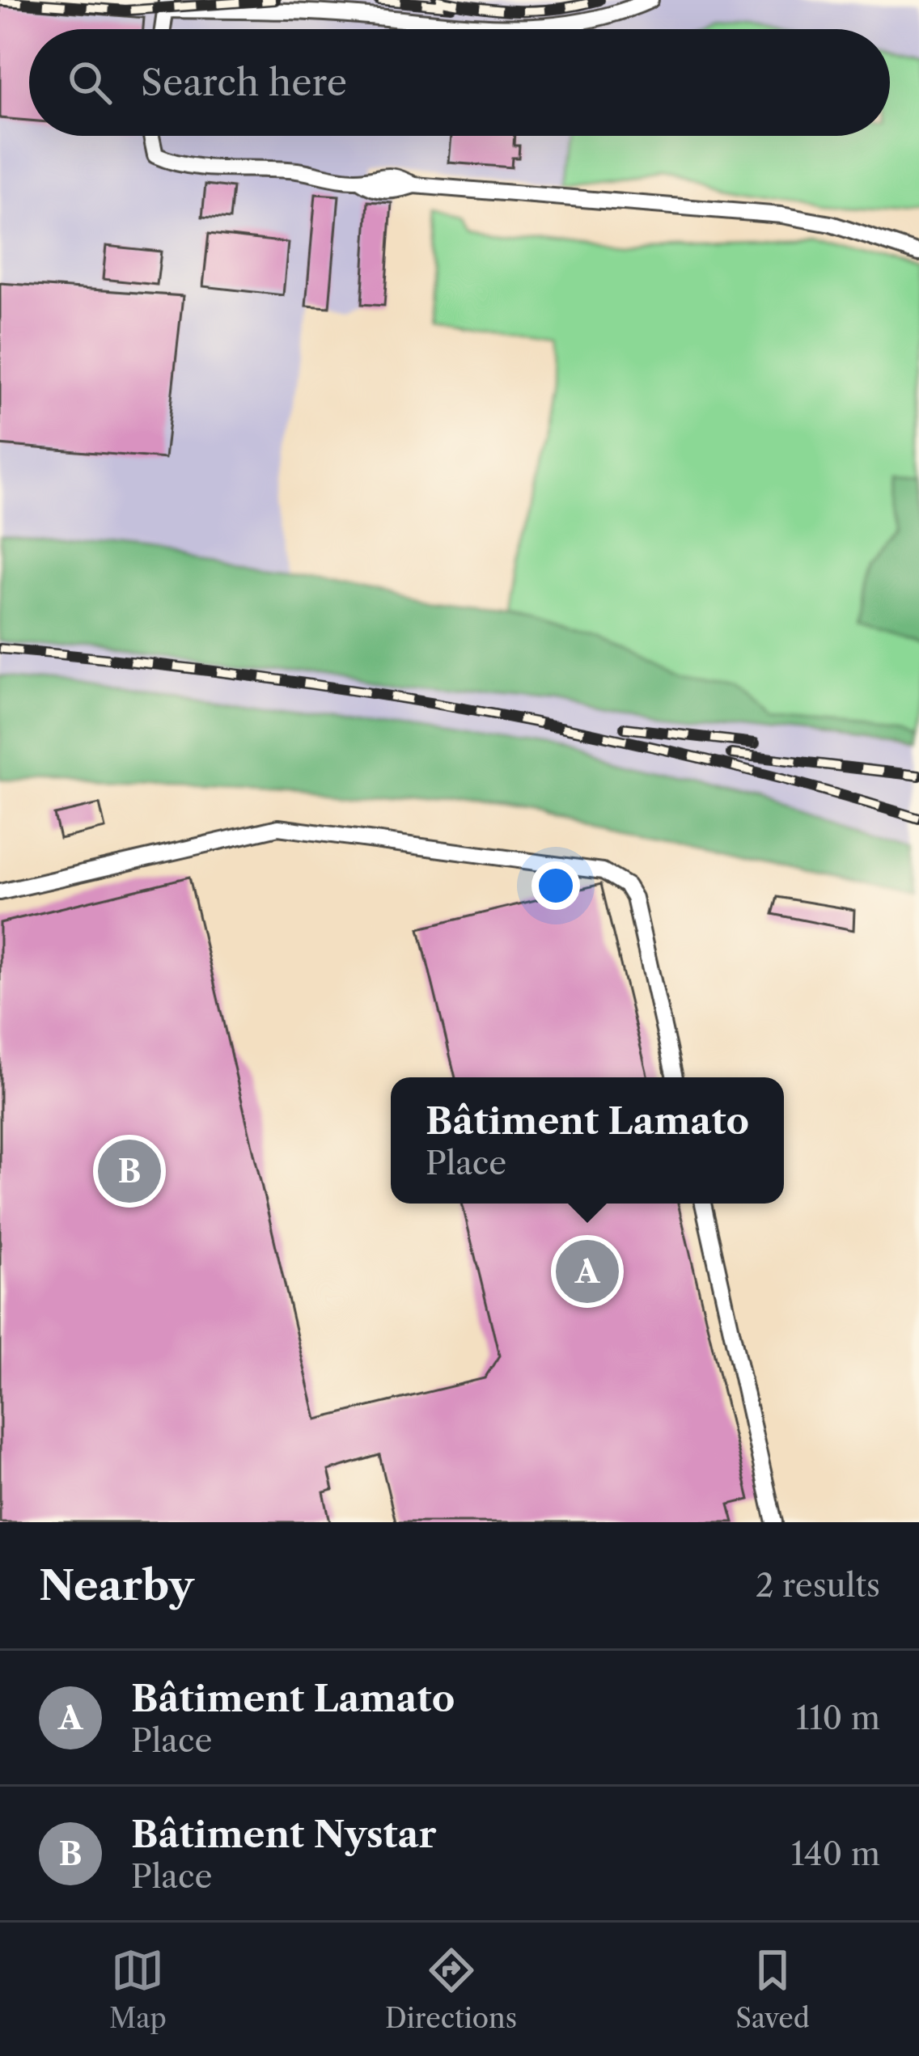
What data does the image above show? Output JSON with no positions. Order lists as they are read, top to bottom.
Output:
{
  "page": {
    "search": "Search here",
    "popup": ["Bâtiment Lamato", "Place"],
    "pins": ["B", "A"],
    "heading": ["Nearby", "2 results"],
    "list": [
      {
        "mark": "A",
        "name": "Bâtiment Lamato",
        "note": "Place",
        "value": "110 m"
      },
      {
        "mark": "B",
        "name": "Bâtiment Nystar",
        "note": "Place",
        "value": "140 m"
      }
    ],
    "nav": ["Map", "Directions", "Saved"]
  }
}
